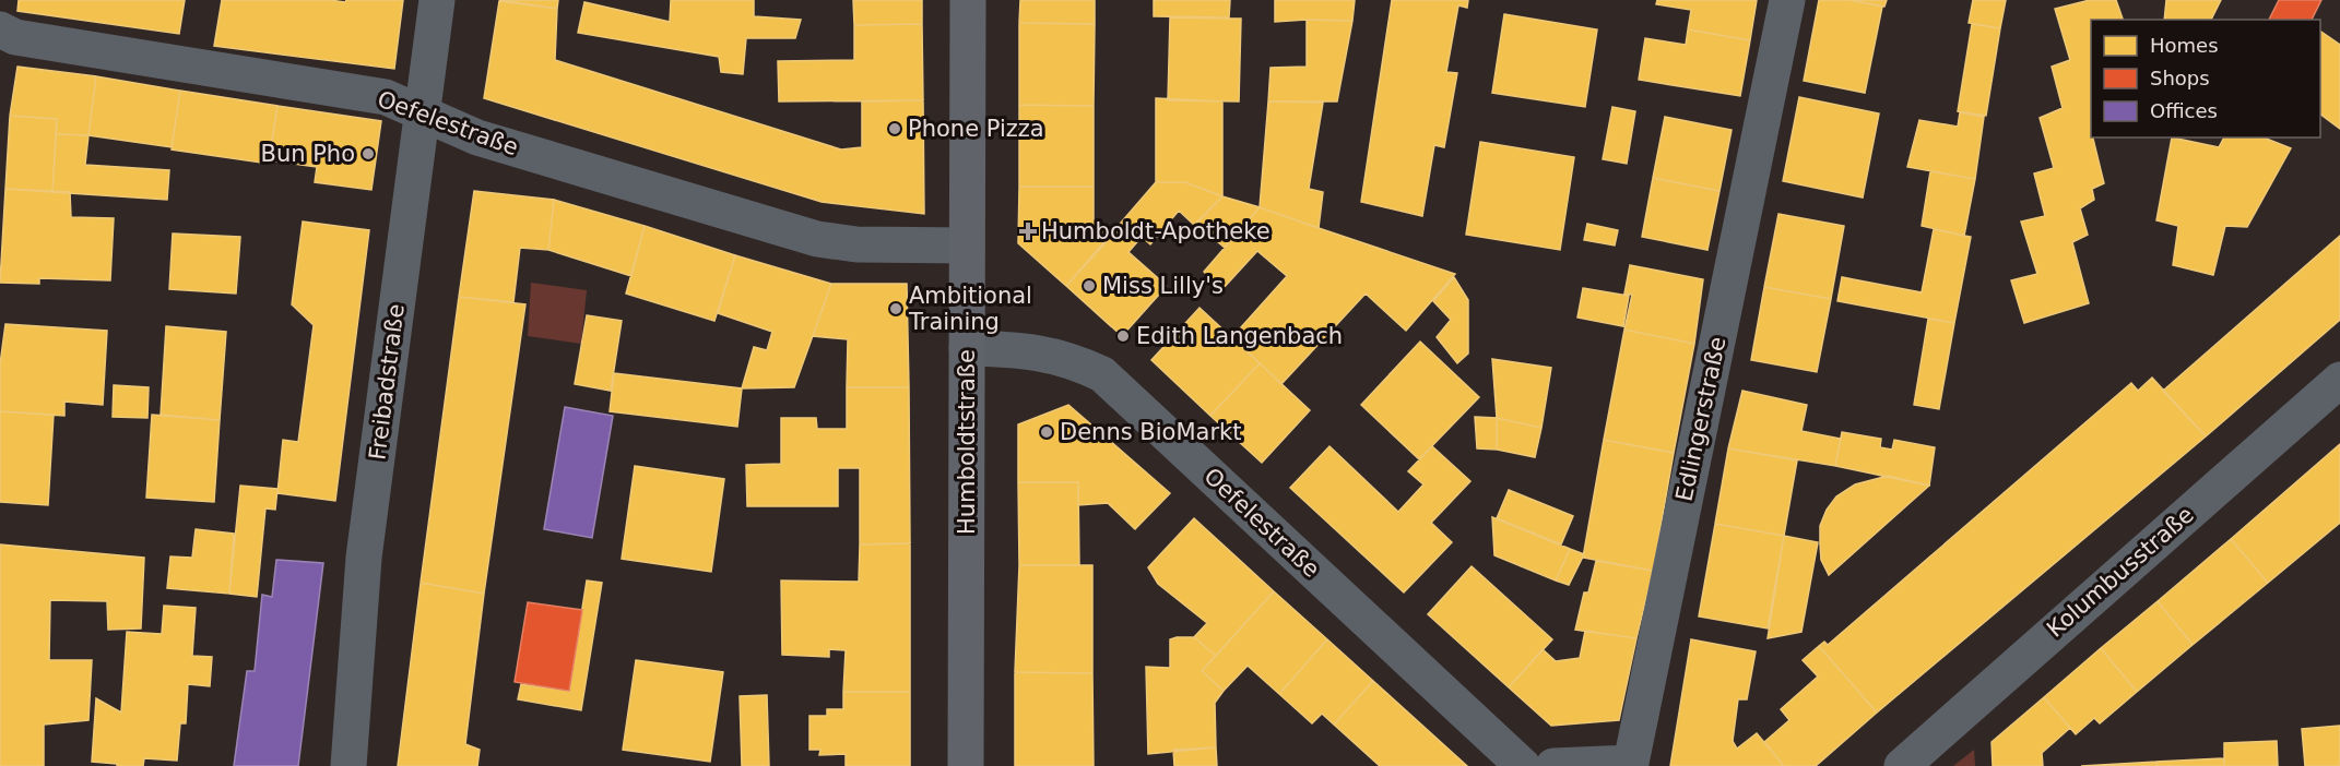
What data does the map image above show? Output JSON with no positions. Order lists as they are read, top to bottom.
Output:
{
  "streets": {
    "main road": ["Humboldtstraße"],
    "street": [
      "Oefelestraße",
      "Freibadstraße",
      "Edlingerstraße",
      "Kolumbusstraße"
    ]
  },
  "crossings": [
    ["Oefelestraße", "Freibadstraße"],
    ["Oefelestraße", "Humboldtstraße"]
  ],
  "places": {
    "other": [
      "Phone Pizza",
      "Bun Pho",
      "Miss Lilly's",
      "Ambitional Training",
      "Edith Langenbach",
      "Denns BioMarkt"
    ],
    "health": ["Humboldt-Apotheke"]
  },
  "legend": ["Homes", "Shops", "Offices"]
}
